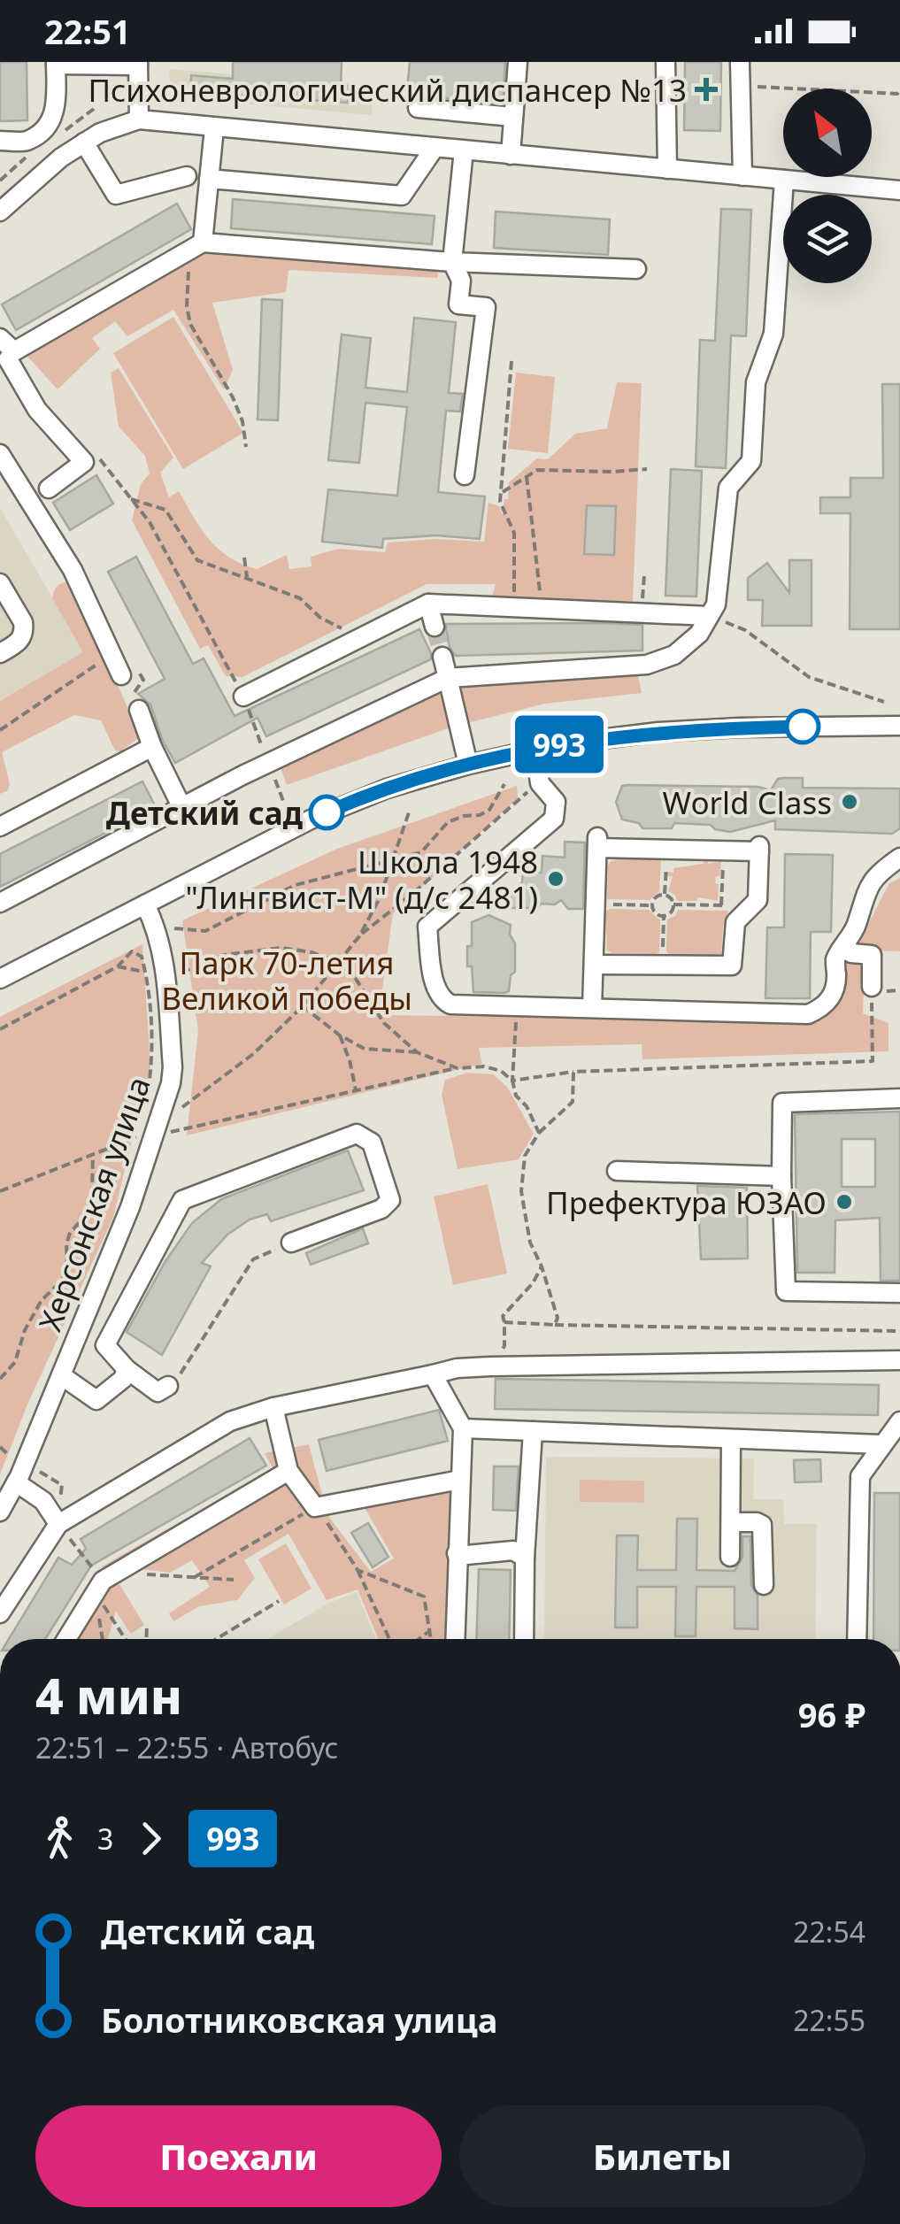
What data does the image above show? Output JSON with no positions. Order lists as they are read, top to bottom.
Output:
{
  "streets": {
    "street": ["Херсонская улица"]
  },
  "parks": ["Парк 70-летия Великой победы"],
  "places": {
    "health": ["Психоневрологический диспансер №13"],
    "other": [
      "World Class",
      "Детский сад",
      "Школа 1948 \"Лингвист-М\" (д/с 2481)",
      "Префектура ЮЗАО"
    ]
  },
  "lines": ["bus line 993"],
  "north": "top left",
  "page": {
    "status": "22:51",
    "on_map": "993",
    "heading": ["4 мин", "22:51 – 22:55 · Автобус", "96 ₽"],
    "legs": ["3", "993"],
    "list": [
      {
        "name": "Детский сад",
        "value": "22:54"
      },
      {
        "name": "Болотниковская улица",
        "value": "22:55"
      }
    ],
    "buttons": ["Поехали", "Билеты"]
  }
}
